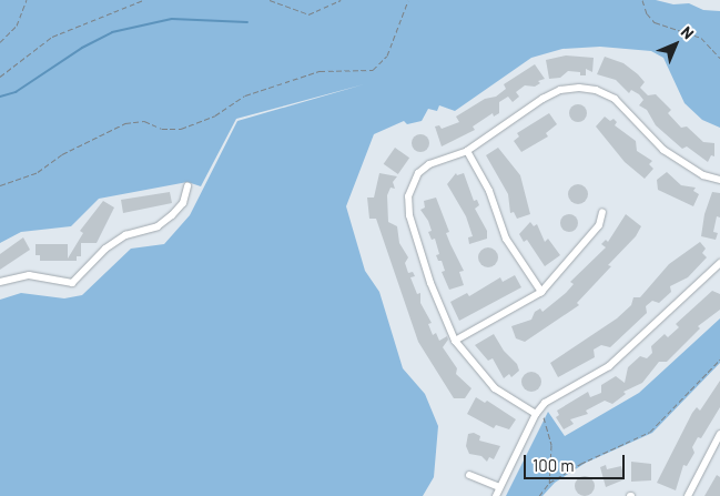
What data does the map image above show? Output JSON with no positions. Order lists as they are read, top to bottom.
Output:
{
  "scale_bar": "100 m",
  "north": "top right"
}
